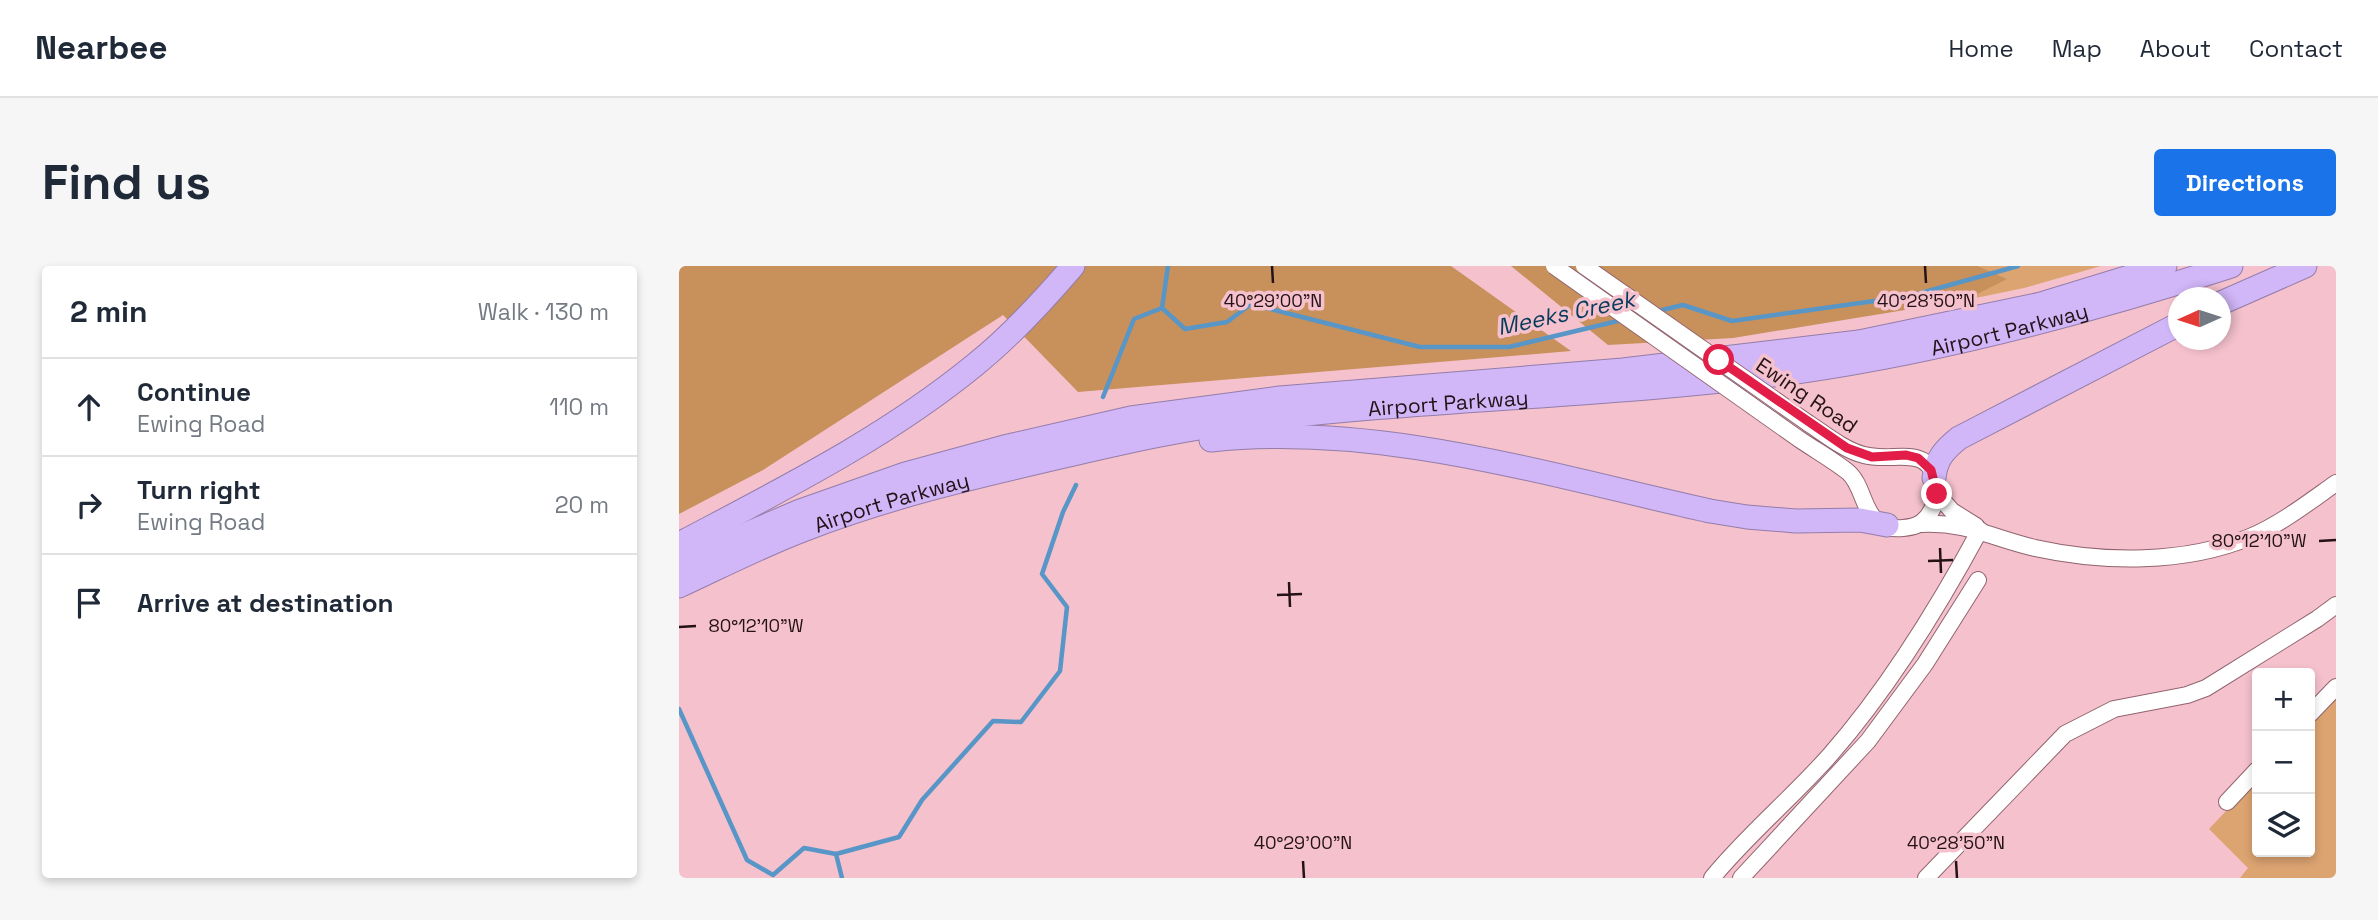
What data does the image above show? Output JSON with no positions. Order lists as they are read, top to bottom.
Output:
{
  "streets": {
    "highway": ["Airport Parkway"],
    "street": ["Ewing Road"]
  },
  "water": ["Meeks Creek"],
  "north": "left",
  "page": {
    "header": "Nearbee",
    "nav": [
      "Home",
      "Map",
      "About",
      "Contact"
    ],
    "buttons": "Directions",
    "title": "Find us",
    "heading": ["2 min", "Walk · 130 m"],
    "list": [
      ["Continue", "Ewing Road", "110 m"],
      ["Turn right", "Ewing Road", "20 m"],
      "Arrive at destination"
    ],
    "map_buttons": ["+", "−"]
  },
  "coordinates": ["40°29'00\"N", "40°28'50\"N", "80°12'10\"W"]
}
